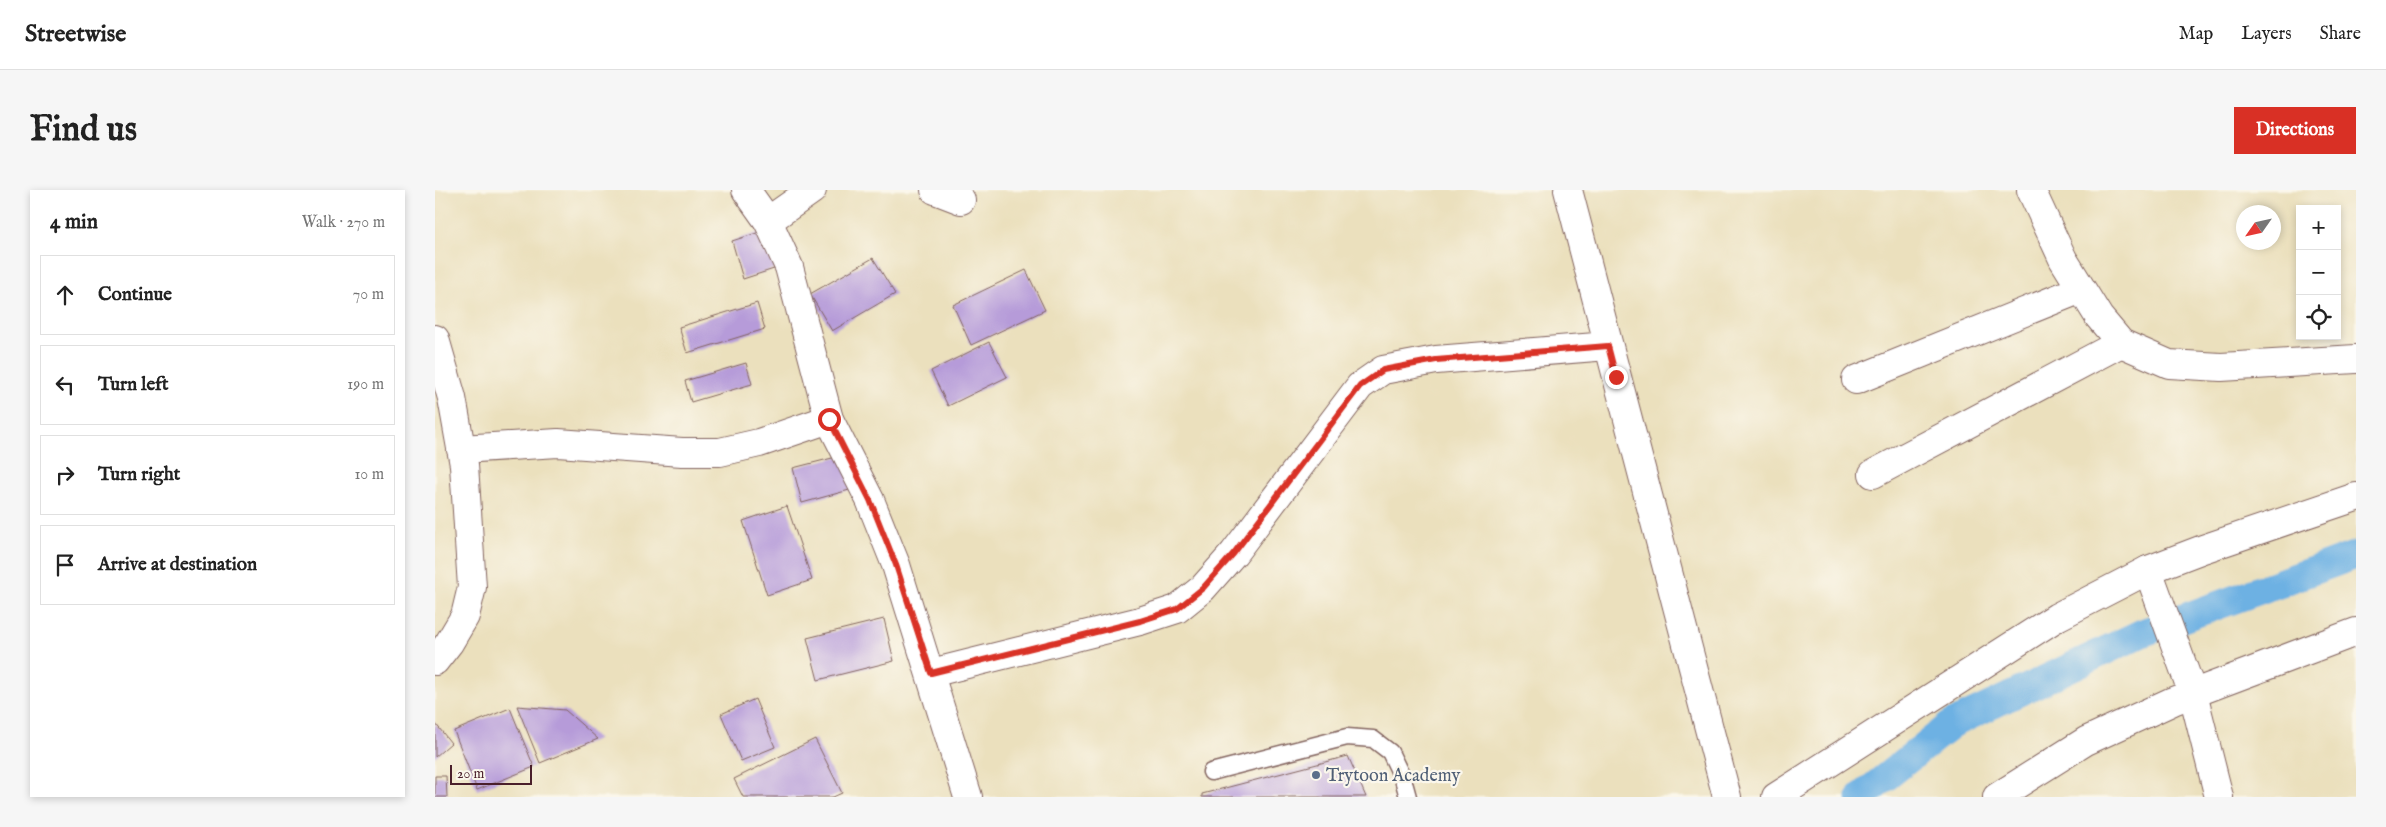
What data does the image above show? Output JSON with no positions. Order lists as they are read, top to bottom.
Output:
{
  "places": ["Trytoon Academy"],
  "scale_bar": "20 m",
  "north": "bottom left",
  "page": {
    "header": "Streetwise",
    "nav": ["Map", "Layers", "Share"],
    "buttons": "Directions",
    "title": "Find us",
    "heading": ["4 min", "Walk · 270 m"],
    "map_buttons": ["+", "−"],
    "list": [
      ["Continue", "70 m"],
      ["Turn left", "190 m"],
      ["Turn right", "10 m"],
      "Arrive at destination"
    ],
    "scale": "20 m"
  }
}
